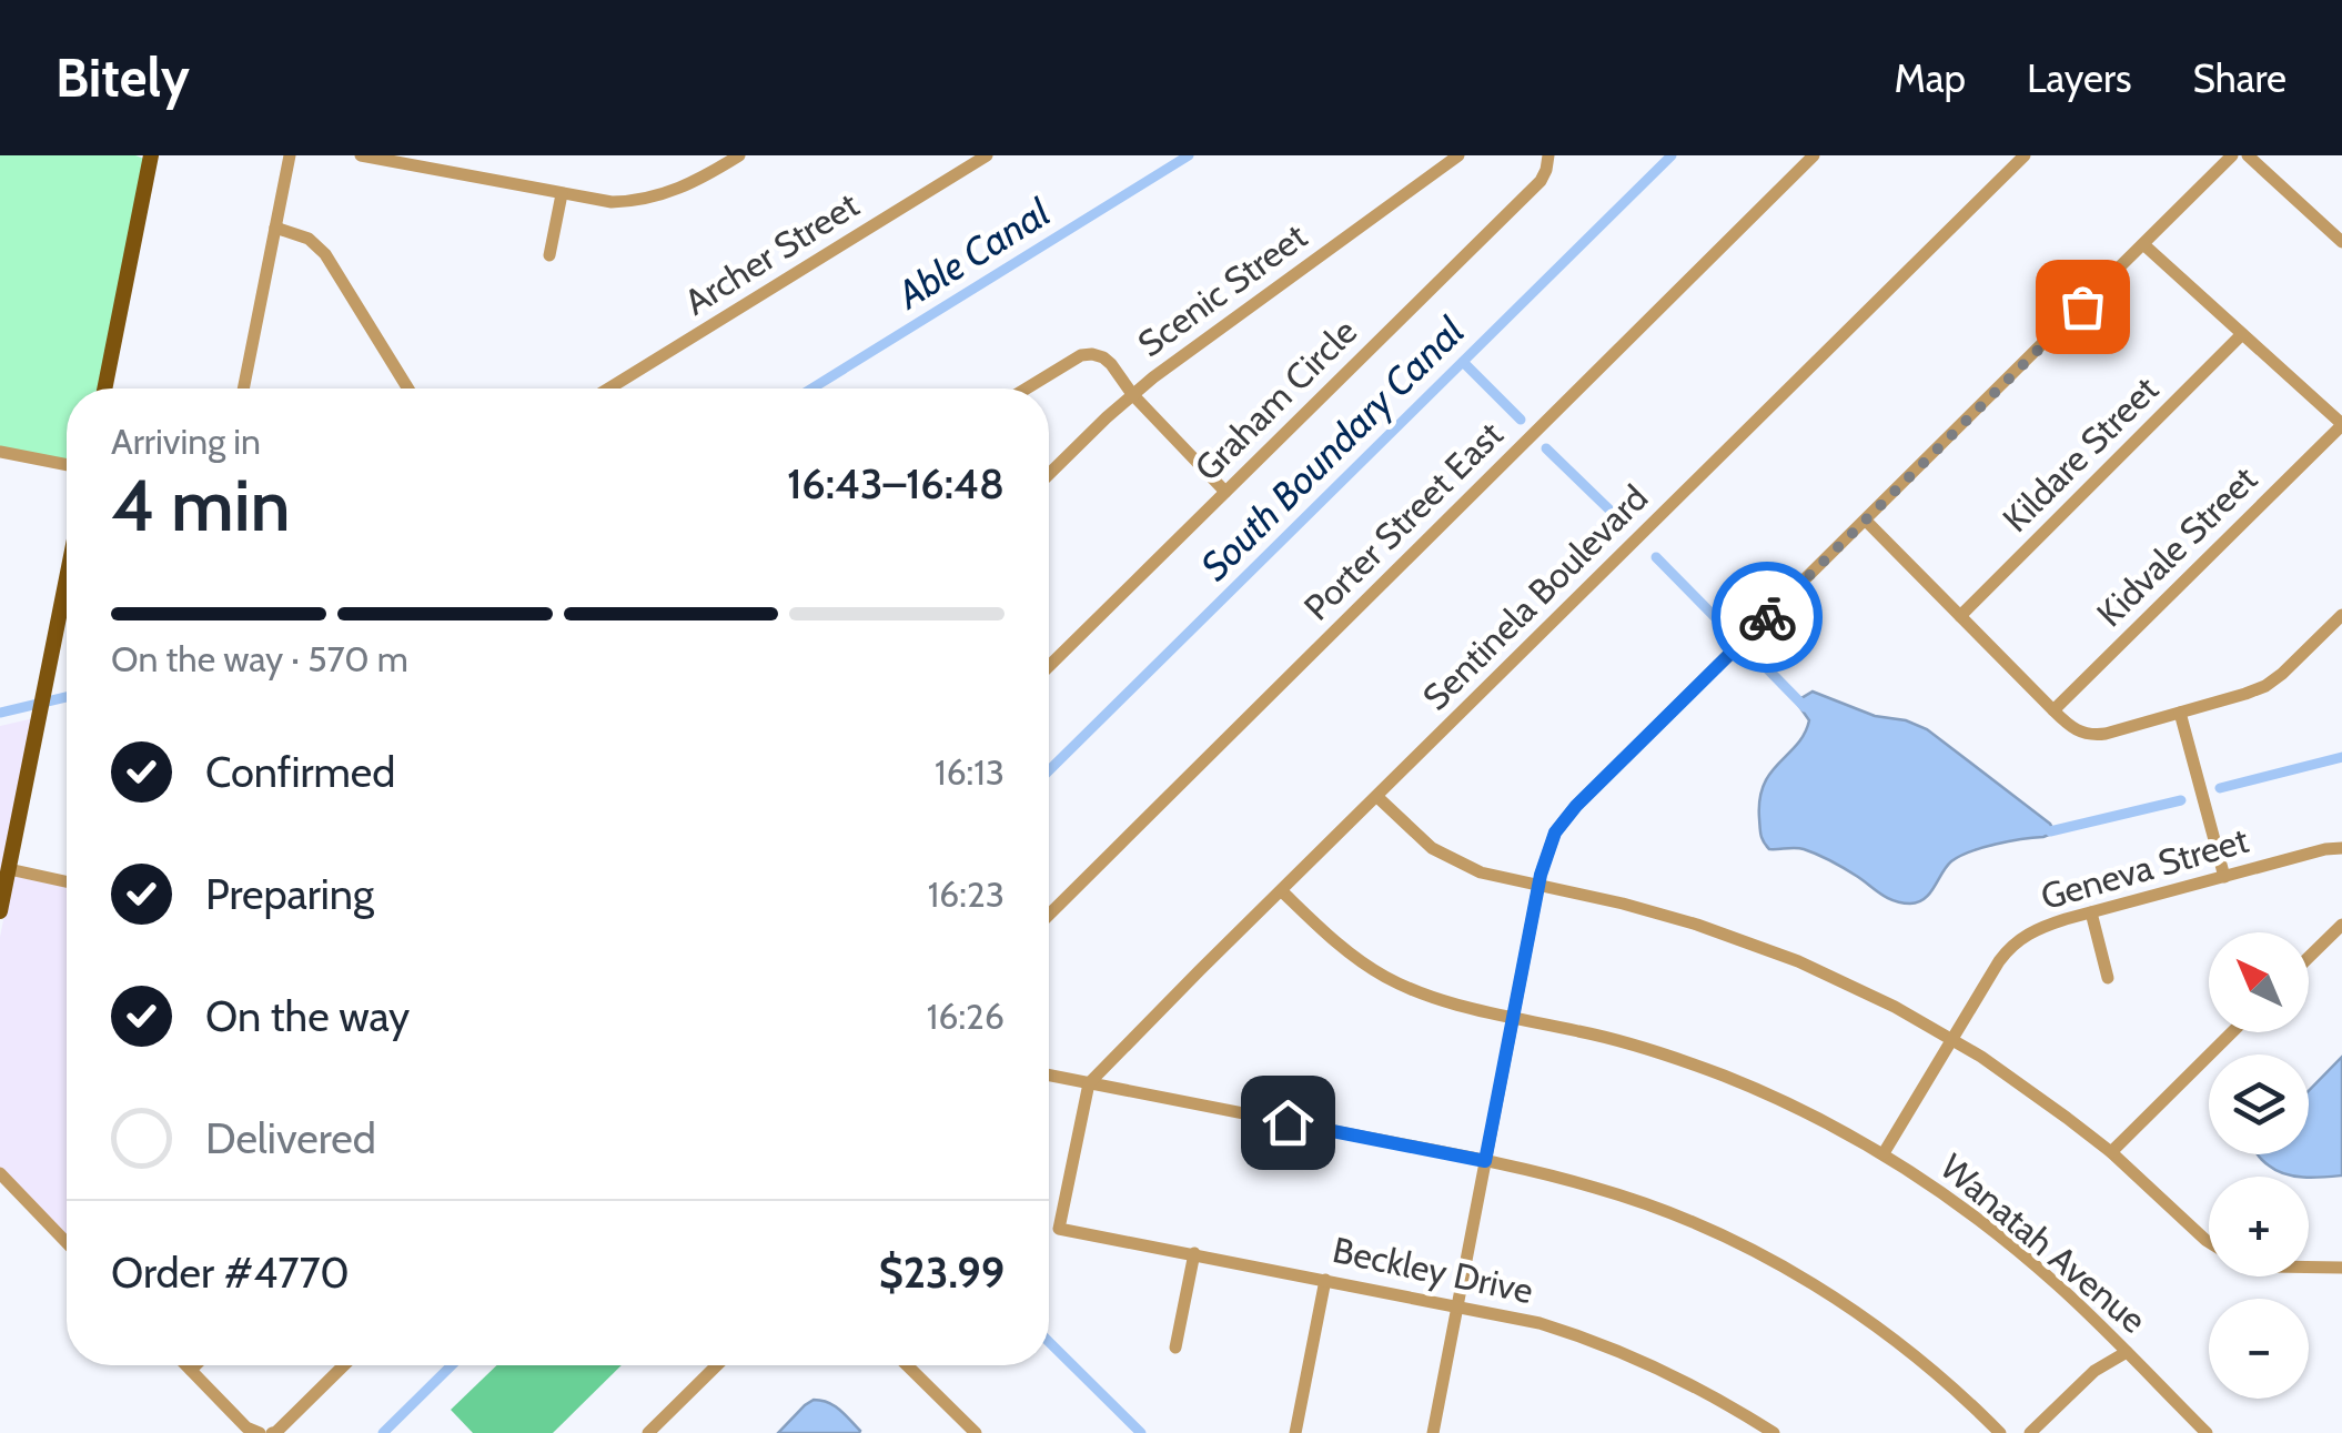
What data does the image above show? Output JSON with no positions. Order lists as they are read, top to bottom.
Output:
{
  "streets": {
    "street": [
      "Archer Street",
      "Scenic Street",
      "Graham Circle",
      "Kildare Street",
      "Porter Street East",
      "Kidvale Street",
      "Sentinela Boulevard",
      "Geneva Street",
      "Wanatah Avenue",
      "Beckley Drive"
    ]
  },
  "crossings": [
    ["Sentinela Boulevard", "Wanatah Avenue"],
    ["Sentinela Boulevard", "Beckley Drive"],
    ["Geneva Street", "Wanatah Avenue"]
  ],
  "water": ["Able Canal", "South Boundary Canal"],
  "north": "top left",
  "page": {
    "header": "Bitely",
    "nav": ["Map", "Layers", "Share"],
    "heading": ["4 min", "Arriving in", "16:43–16:48"],
    "panel": ["Order #4770", "$23.99"],
    "bar": "On the way · 570 m",
    "list": [
      ["Confirmed", "16:13"],
      ["Preparing", "16:23"],
      ["On the way", "16:26"],
      "Delivered"
    ],
    "map_buttons": ["+", "−"]
  }
}
